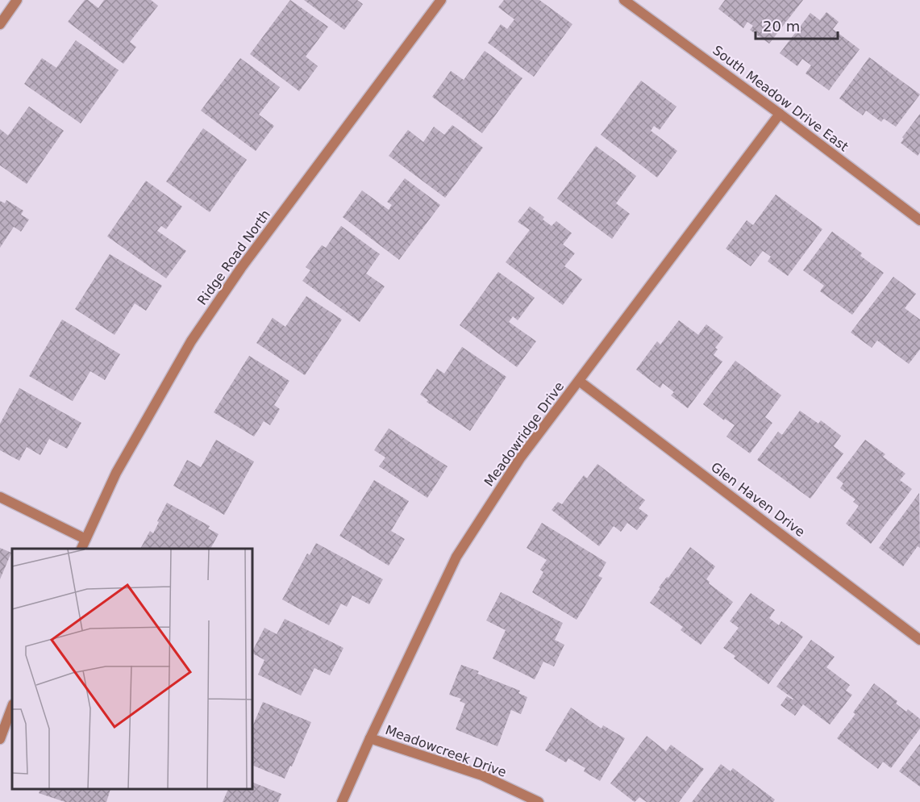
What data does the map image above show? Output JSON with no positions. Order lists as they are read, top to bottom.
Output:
{
  "streets": {
    "street": [
      "South Meadow Drive East",
      "Ridge Road North",
      "Meadowridge Drive",
      "Glen Haven Drive",
      "Meadowcreek Drive"
    ]
  },
  "crossings": [
    ["South Meadow Drive East", "Meadowridge Drive"],
    ["Meadowridge Drive", "Glen Haven Drive"],
    ["Meadowridge Drive", "Meadowcreek Drive"]
  ],
  "scale_bar": "20 m"
}
